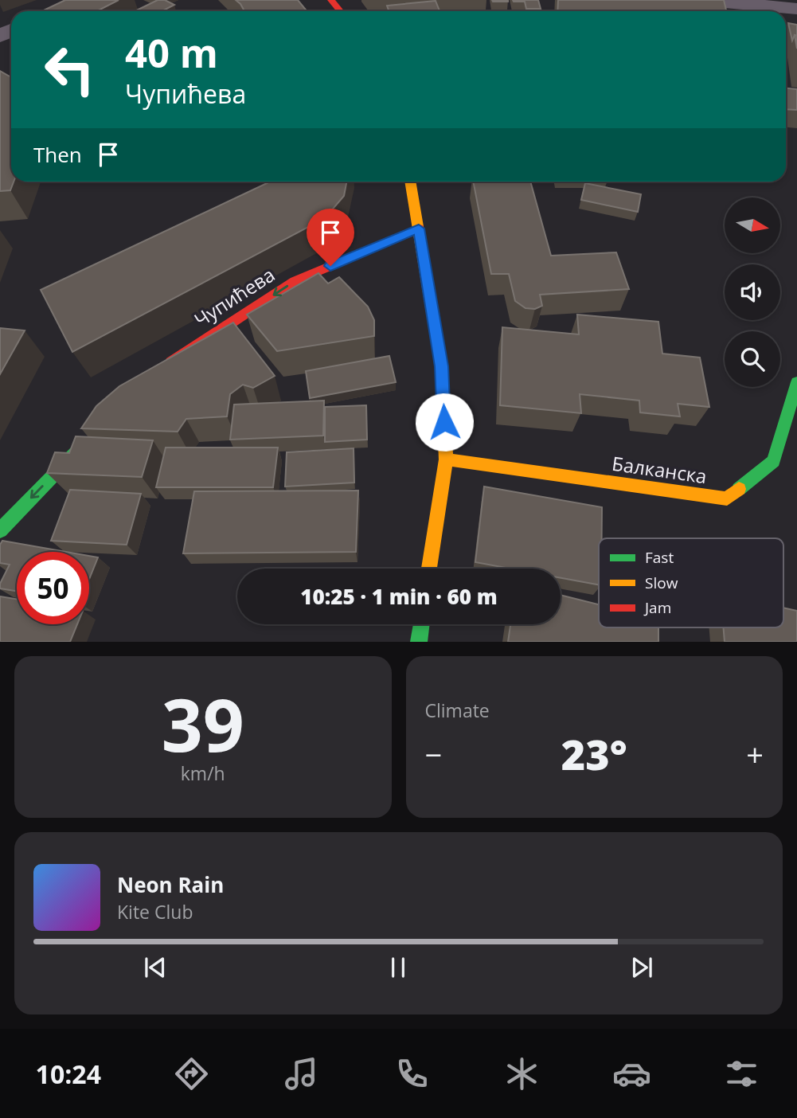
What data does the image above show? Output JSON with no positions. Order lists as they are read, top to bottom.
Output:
{
  "streets": {
    "street": ["Чупићева", "Балканска"]
  },
  "one_way": ["Чупићева"],
  "legend": ["Fast", "Slow", "Jam"],
  "north": "right",
  "page": {
    "turn": ["40 m", "Чупићева"],
    "then": "Then",
    "limit": "50",
    "trip": "10:25 · 1 min · 60 m",
    "tile": [
      ["39", "km/h"],
      "Climate"
    ],
    "heat": ["−", "23°", "+"],
    "song": ["Neon Rain", "Kite Club"],
    "tabs": "10:24"
  }
}
